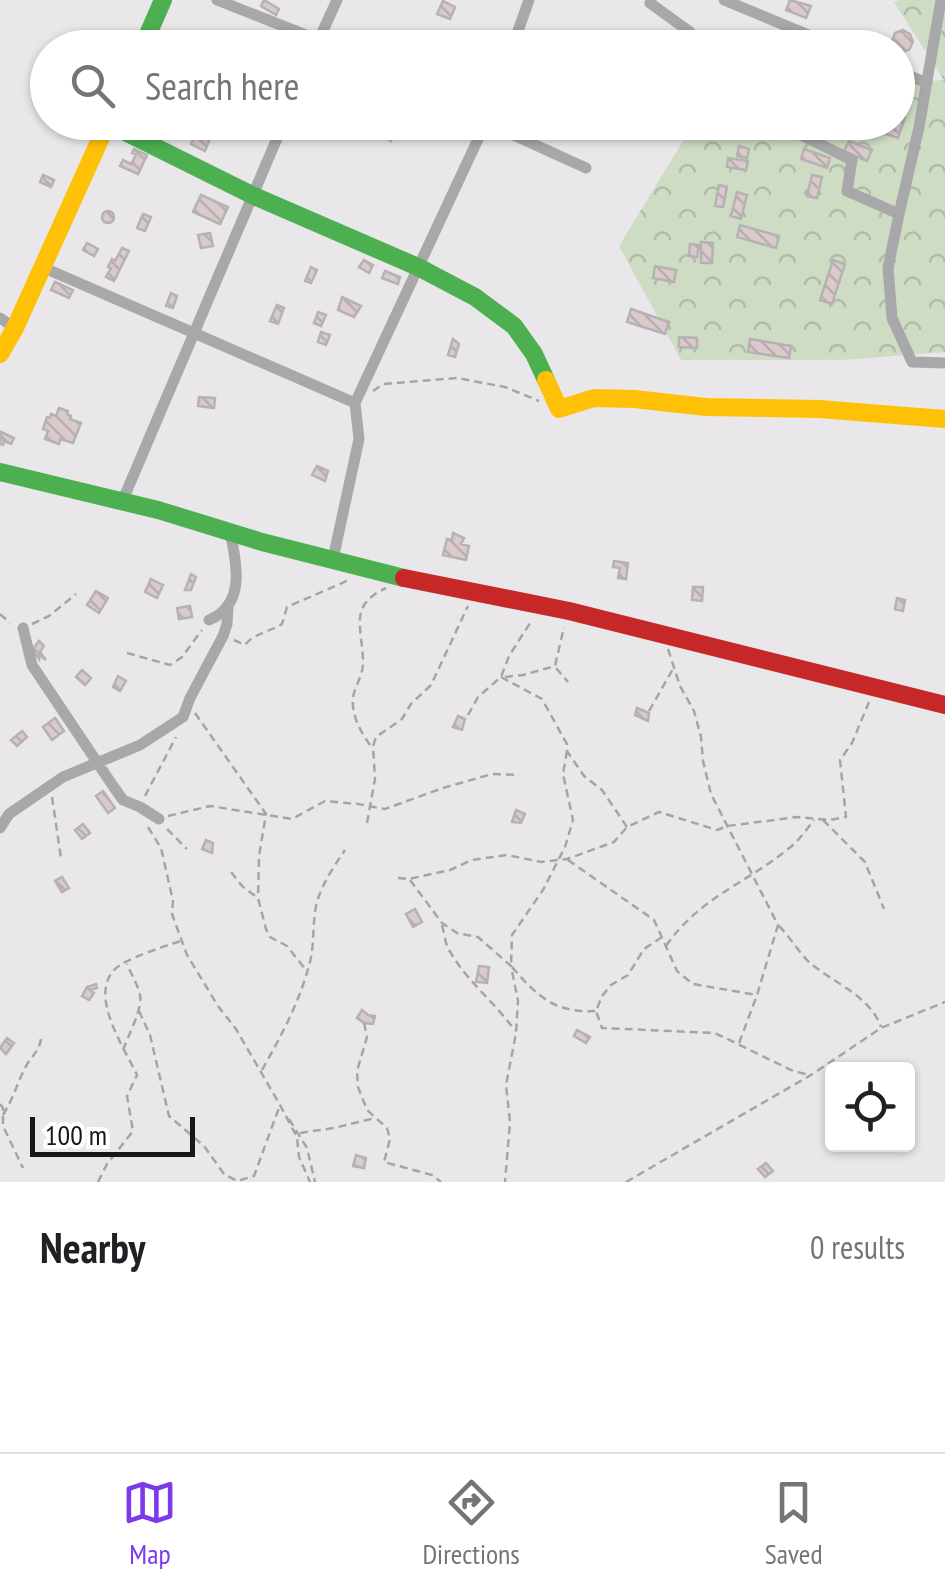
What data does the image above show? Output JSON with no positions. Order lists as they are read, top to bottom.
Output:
{
  "scale_bar": "100 m",
  "page": {
    "search": "Search here",
    "scale": "100 m",
    "heading": ["Nearby", "0 results"],
    "nav": ["Map", "Directions", "Saved"]
  }
}
